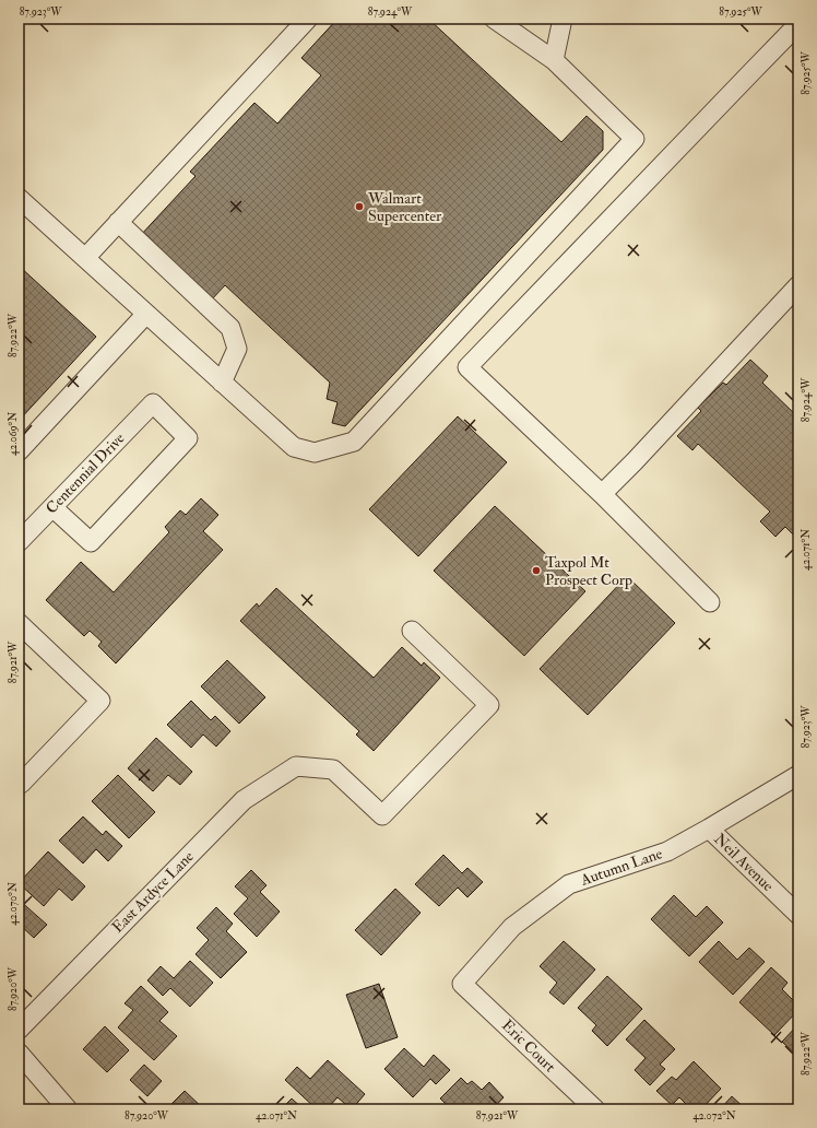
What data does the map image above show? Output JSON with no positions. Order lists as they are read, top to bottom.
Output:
{
  "streets": {
    "street": [
      "Centennial Drive",
      "Neil Avenue",
      "Autumn Lane",
      "East Ardyce Lane",
      "Eric Court"
    ]
  },
  "crossings": [
    ["Neil Avenue", "Autumn Lane"],
    ["Autumn Lane", "Eric Court"]
  ],
  "places": ["Walmart Supercenter", "Taxpol Mt Prospect Corp"],
  "coordinates": [
    "87.923°W",
    "87.924°W",
    "87.925°W",
    "87.922°W",
    "42.069°N",
    "42.071°N",
    "87.921°W",
    "42.070°N",
    "87.920°W",
    "42.072°N"
  ]
}
